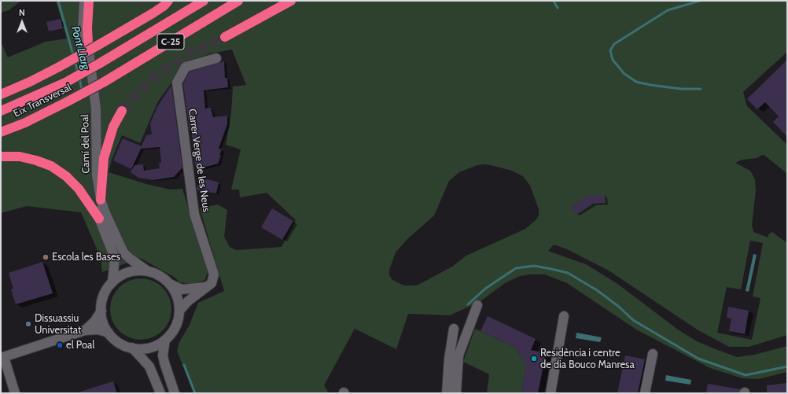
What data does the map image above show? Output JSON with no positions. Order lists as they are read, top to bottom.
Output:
{
  "streets": {
    "highway": ["C-25", "Eix Transversal"],
    "street": ["Camí del Poal", "Carrer Verge de les Neus"]
  },
  "crossings": [
    ["Camí del Poal", "Carrer Verge de les Neus"]
  ],
  "water": ["Pont Llarg"],
  "places": [
    "Escola les Bases",
    "Dissuassiu Universitat",
    "el Poal",
    "Residència i centre de dia Bouco Manresa"
  ],
  "north": "top"
}
